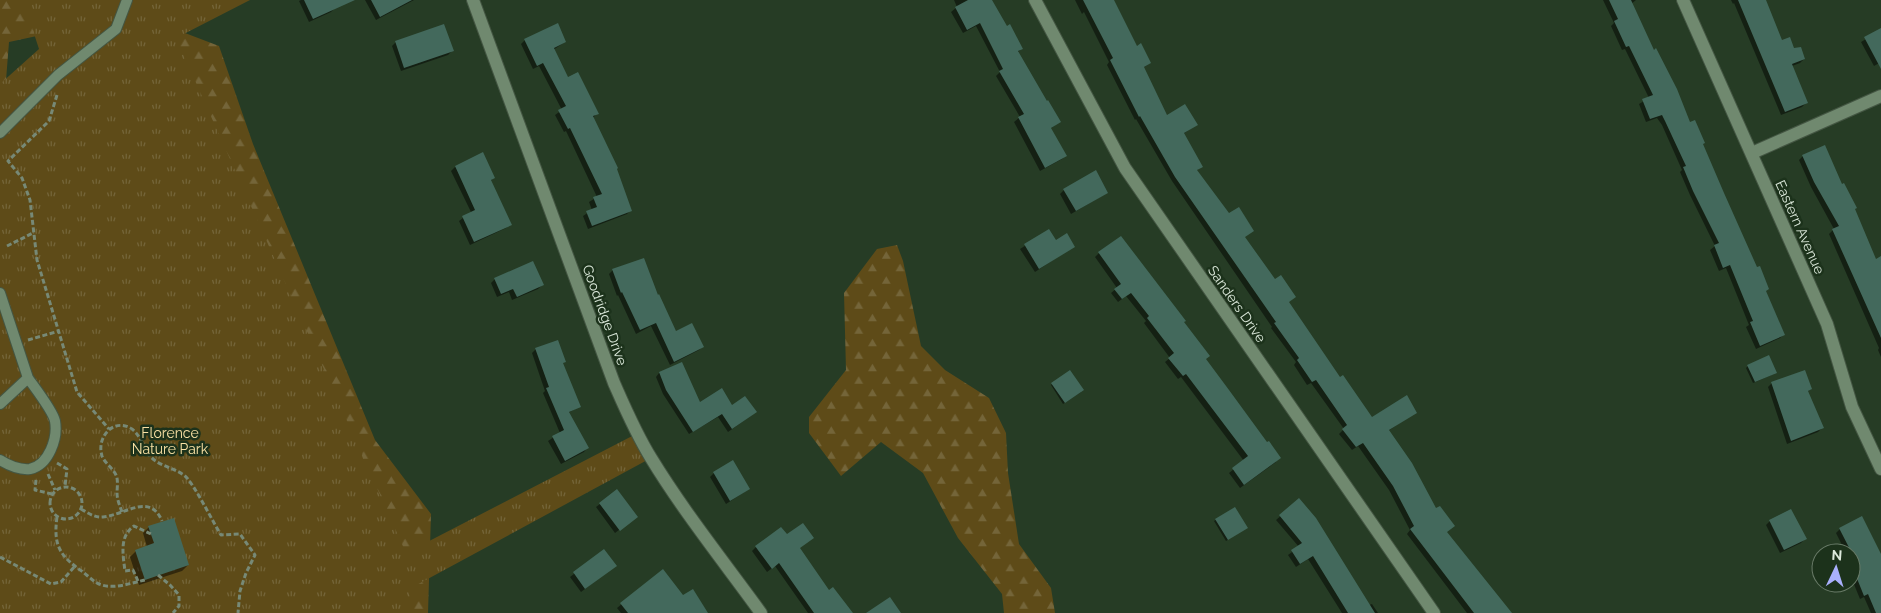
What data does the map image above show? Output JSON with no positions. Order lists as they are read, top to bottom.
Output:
{
  "streets": {
    "street": ["Eastern Avenue", "Sanders Drive", "Goodridge Drive"]
  },
  "parks": ["Florence Nature Park"],
  "north": "top"
}
